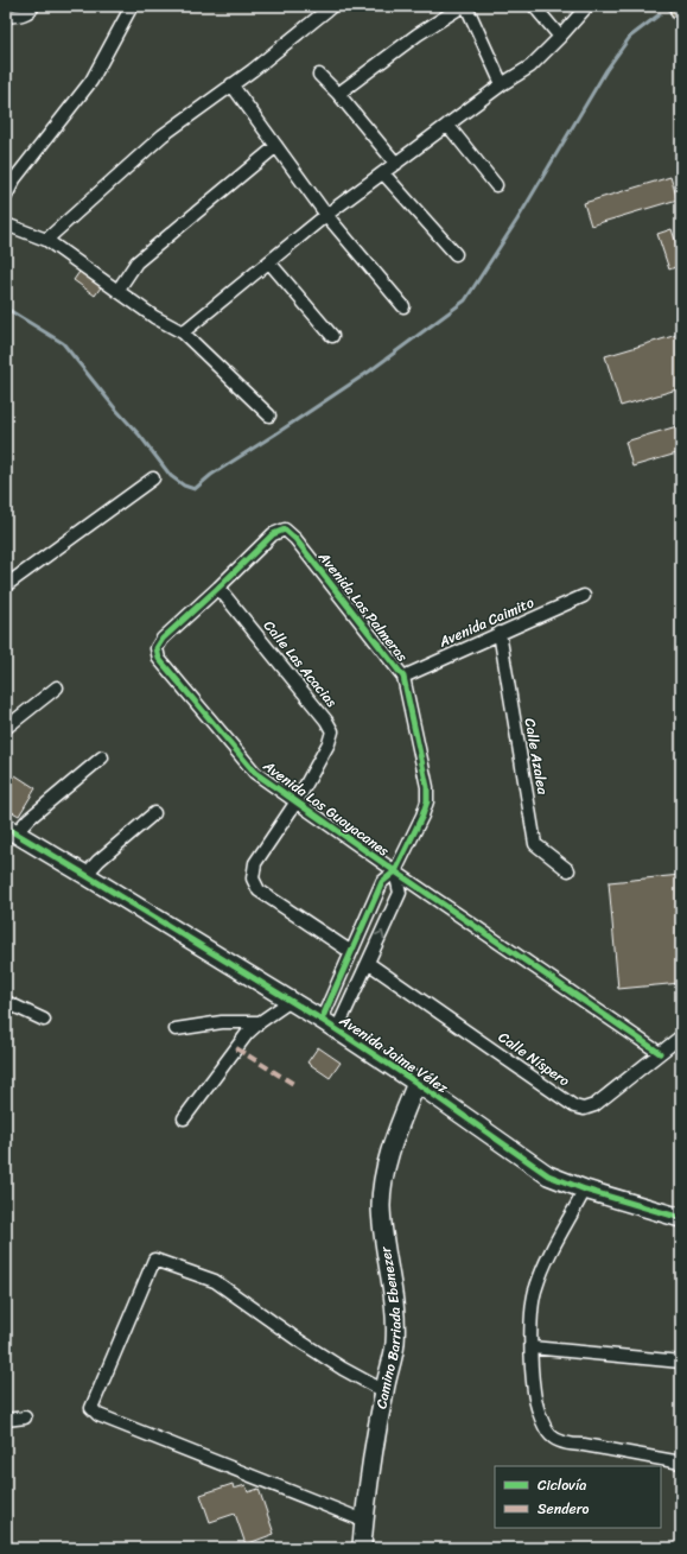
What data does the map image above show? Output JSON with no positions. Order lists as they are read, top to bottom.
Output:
{
  "streets": {
    "street": [
      "Avenida Las Palmeras",
      "Avenida Caimito",
      "Calle Las Acacias",
      "Calle Azalea",
      "Avenida Los Guayacanes",
      "Avenida Jaime Vélez",
      "Calle Níspero",
      "Camino Barriada Ebenezer"
    ]
  },
  "crossings": [
    ["Avenida Las Palmeras", "Avenida Caimito"],
    ["Avenida Las Palmeras", "Calle Las Acacias"],
    ["Avenida Las Palmeras", "Avenida Los Guayacanes"],
    ["Avenida Las Palmeras", "Avenida Jaime Vélez"],
    ["Avenida Caimito", "Calle Azalea"],
    ["Calle Las Acacias", "Avenida Los Guayacanes"],
    ["Avenida Los Guayacanes", "Calle Níspero"],
    ["Avenida Jaime Vélez", "Camino Barriada Ebenezer"]
  ],
  "legend": ["Ciclovía", "Sendero"]
}
